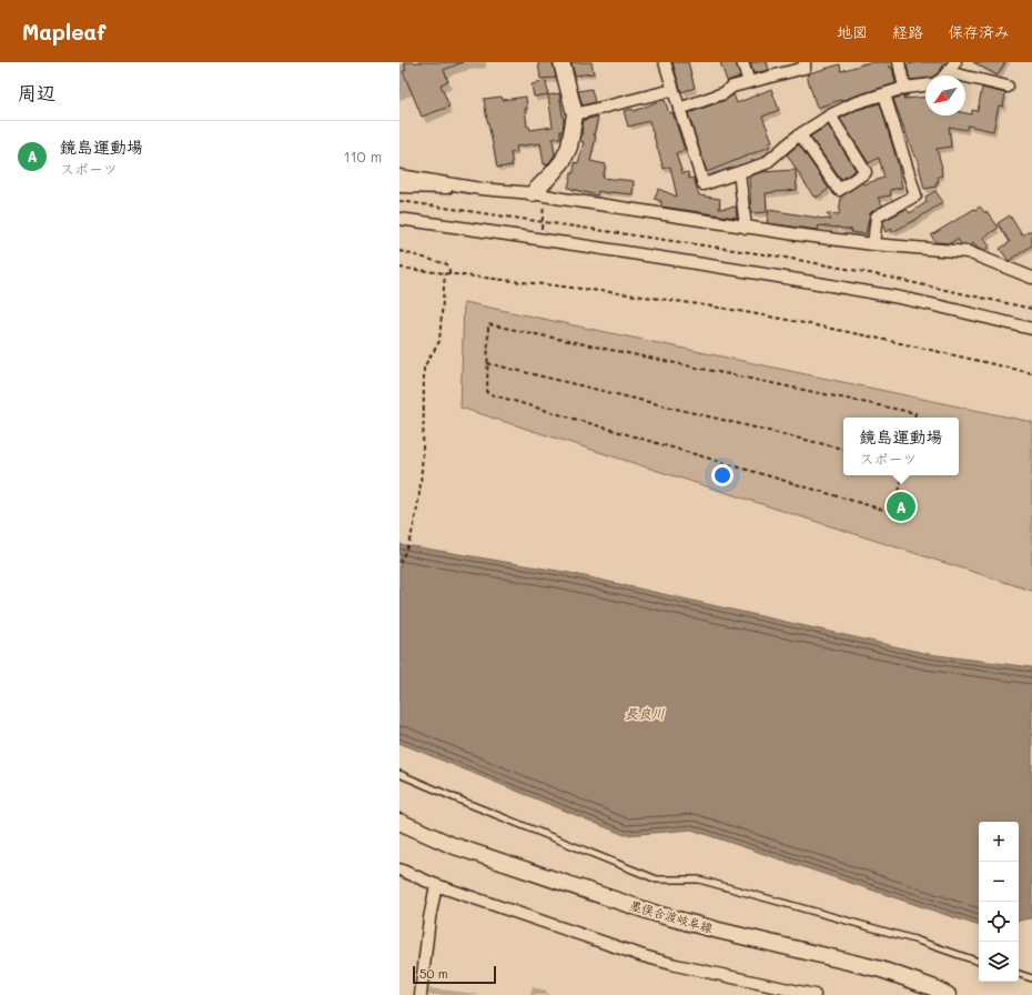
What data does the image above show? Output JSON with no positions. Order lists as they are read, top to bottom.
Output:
{
  "streets": {
    "main road": ["墨俣合渡岐阜線"]
  },
  "water": ["長良川"],
  "scale_bar": "50 m",
  "north": "bottom left",
  "page": {
    "header": "Mapleaf",
    "nav": ["地図", "経路", "保存済み"],
    "heading": "周辺",
    "list": [
      {
        "mark": "A",
        "name": "鏡島運動場",
        "note": "スポーツ",
        "value": "110 m"
      }
    ],
    "popup": ["鏡島運動場", "スポーツ"],
    "pins": "A",
    "map_buttons": ["+", "−"],
    "scale": "50 m"
  }
}
